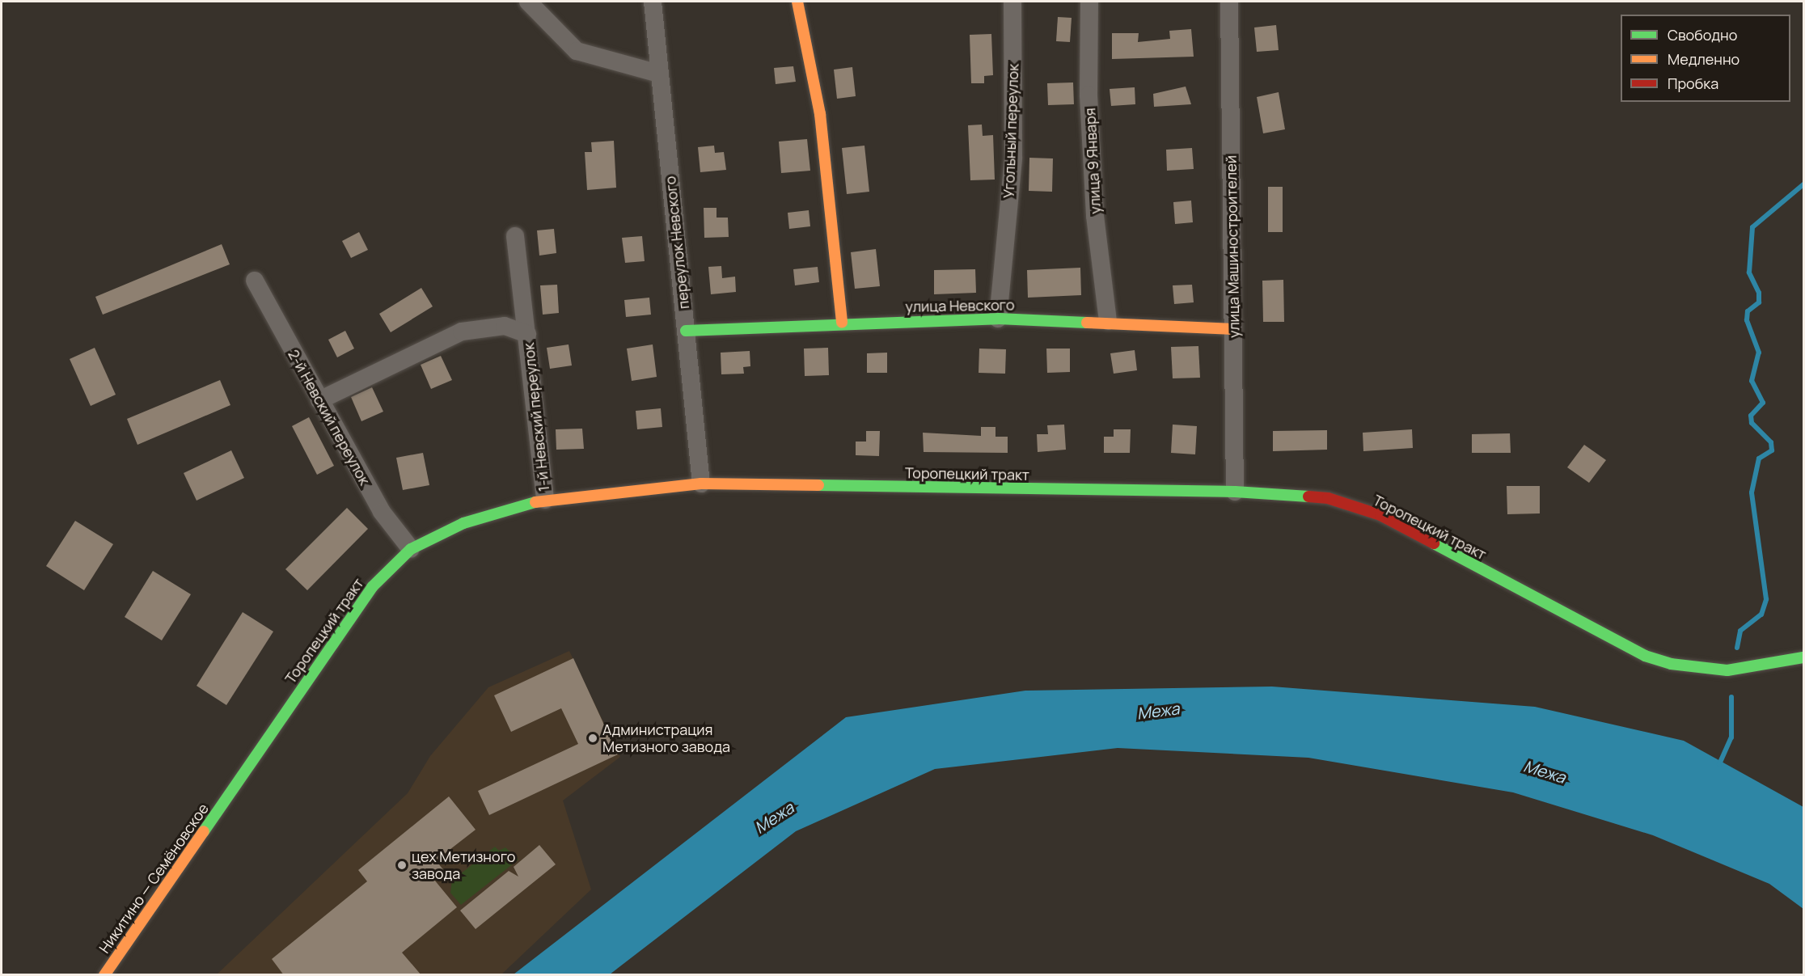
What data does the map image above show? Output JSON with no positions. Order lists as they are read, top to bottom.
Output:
{
  "streets": {
    "main road": ["улица Невского", "Торопецкий тракт", "Никитино — Семёновское"],
    "street": [
      "Угольный переулок",
      "улица 9 Января",
      "переулок Невского",
      "улица Машиностроителей",
      "2-й Невский переулок",
      "1-й Невский переулок"
    ]
  },
  "crossings": [
    ["Угольный переулок", "улица Невского"],
    ["улица 9 Января", "улица Невского"],
    ["переулок Невского", "улица Невского"],
    ["переулок Невского", "Торопецкий тракт"],
    ["улица Машиностроителей", "улица Невского"],
    ["улица Машиностроителей", "Торопецкий тракт"],
    ["2-й Невский переулок", "1-й Невский переулок"],
    ["2-й Невский переулок", "Торопецкий тракт"],
    ["1-й Невский переулок", "Торопецкий тракт"],
    ["Торопецкий тракт", "Никитино — Семёновское"]
  ],
  "water": ["Межа"],
  "places": ["Администрация Метизного завода", "цех Метизного завода"],
  "legend": ["Свободно", "Медленно", "Пробка"]
}
